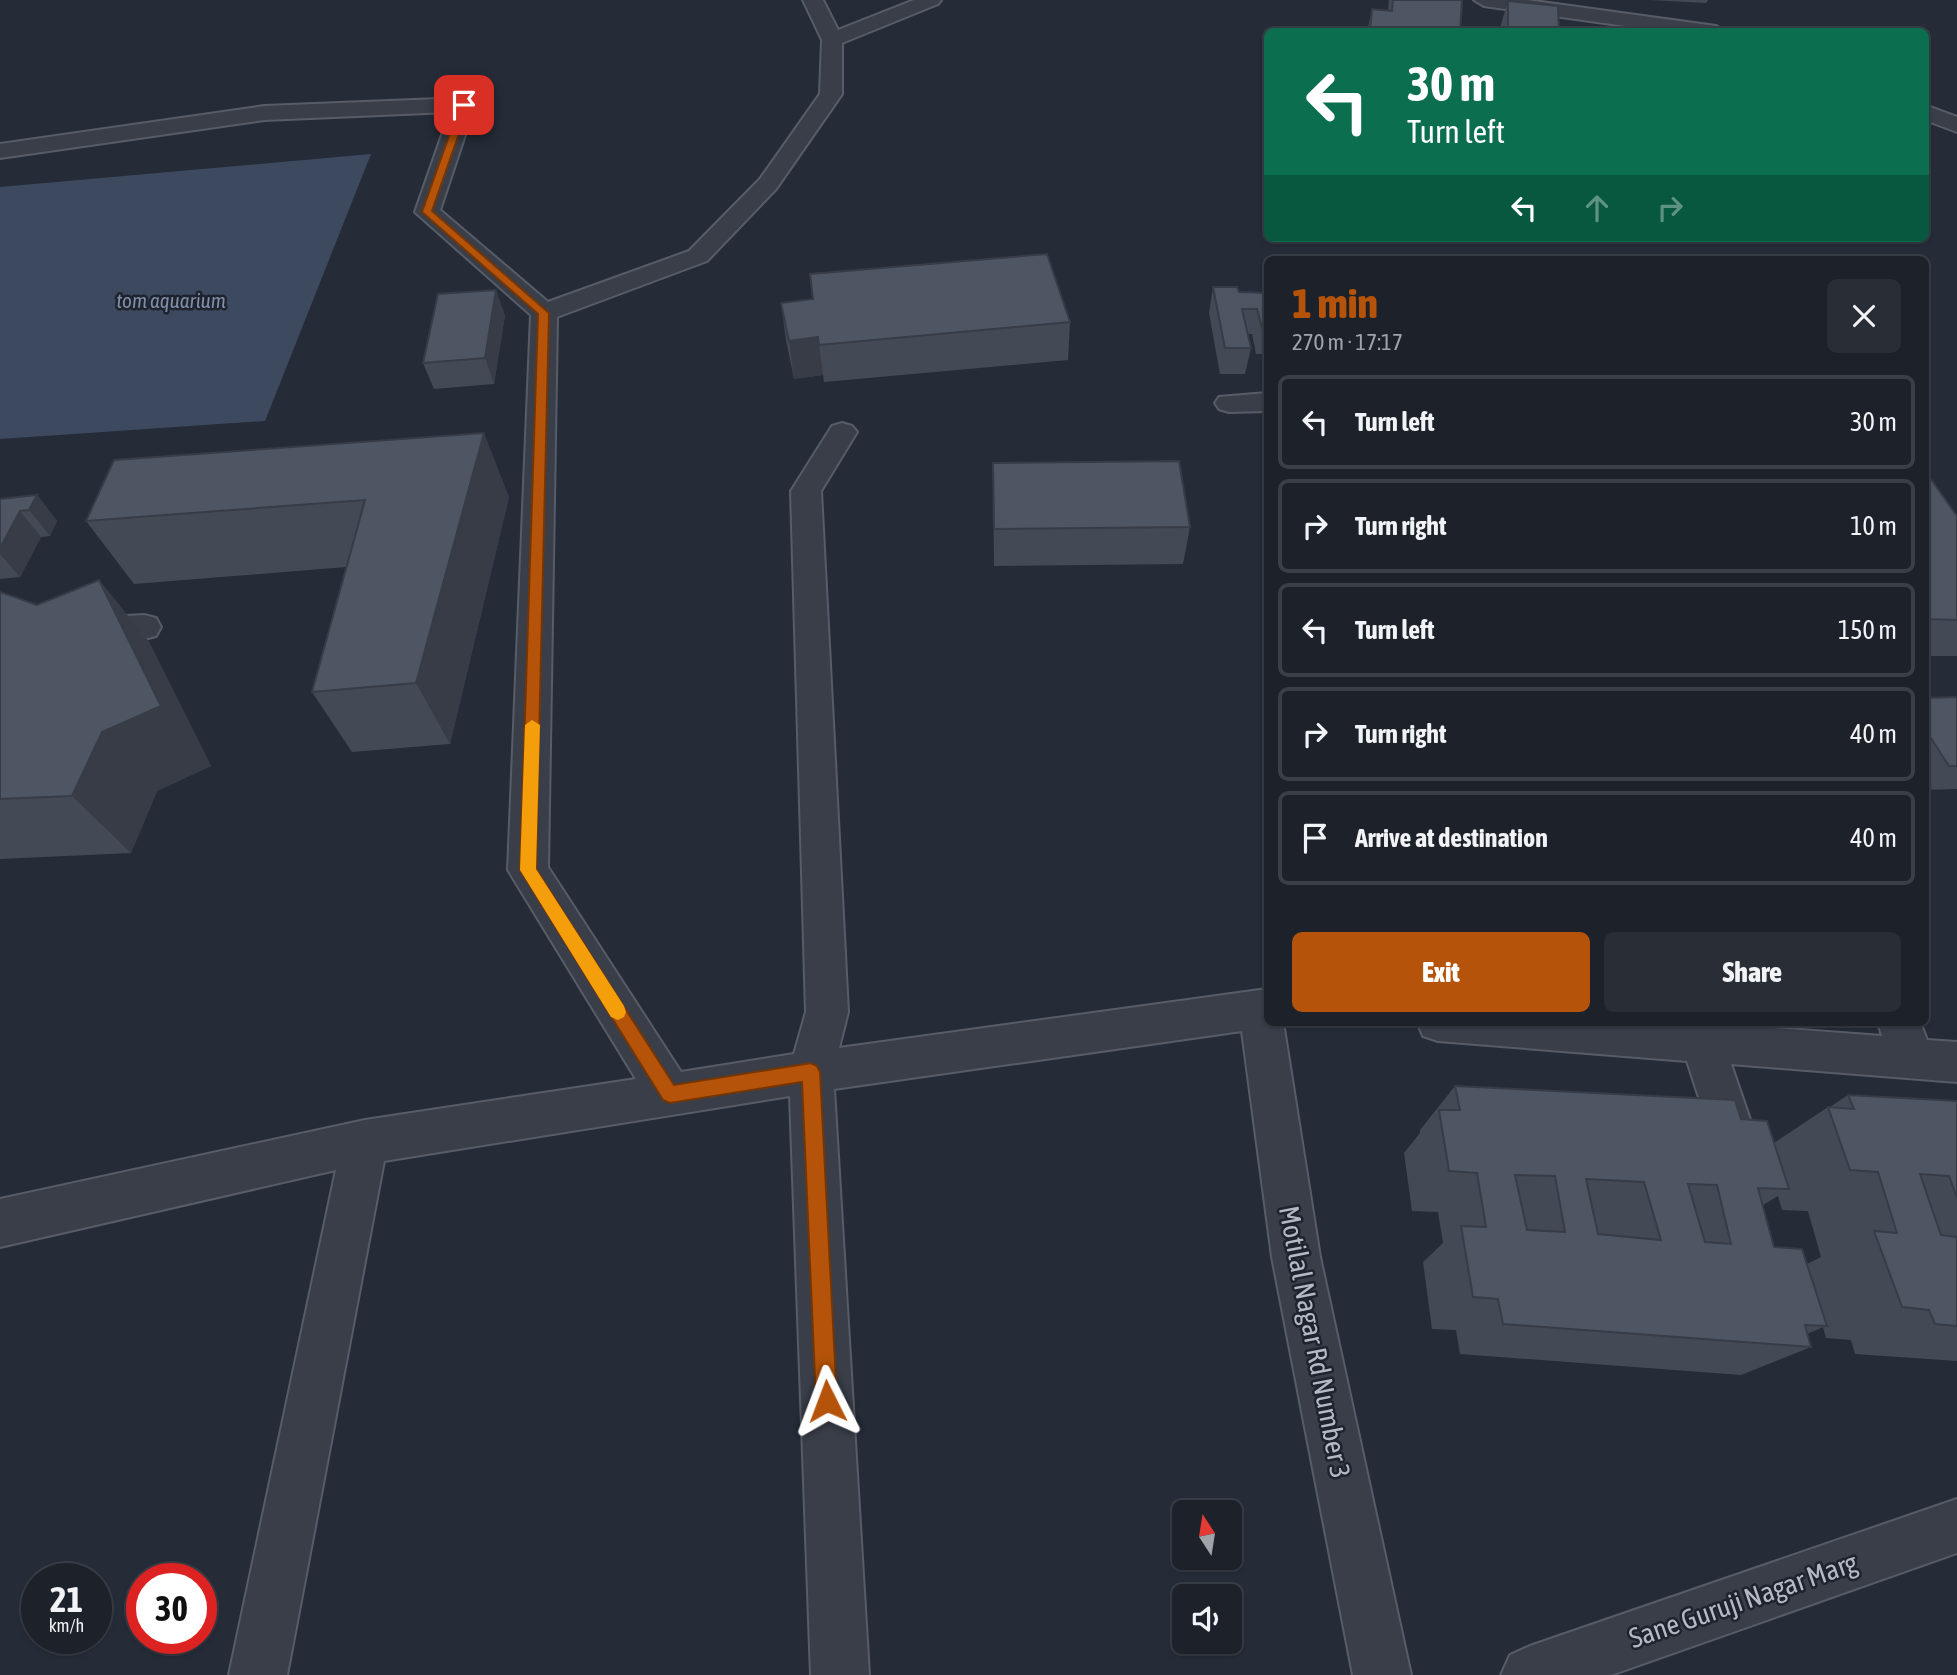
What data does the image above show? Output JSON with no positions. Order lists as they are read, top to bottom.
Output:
{
  "streets": {
    "street": ["Motilal Nagar Rd Number 3", "Sane Guruji Nagar Marg"]
  },
  "water": ["tom aquarium"],
  "north": "top",
  "page": {
    "turn": ["30 m", "Turn left"],
    "heading": ["1 min", "270 m · 17:17"],
    "list": [
      {
        "name": "Turn left",
        "value": "30 m"
      },
      {
        "name": "Turn right",
        "value": "10 m"
      },
      {
        "name": "Turn left",
        "value": "150 m"
      },
      {
        "name": "Turn right",
        "value": "40 m"
      },
      {
        "name": "Arrive at destination",
        "value": "40 m"
      }
    ],
    "buttons": ["Exit", "Share"],
    "speed": "21 km/h",
    "limit": "30"
  }
}
